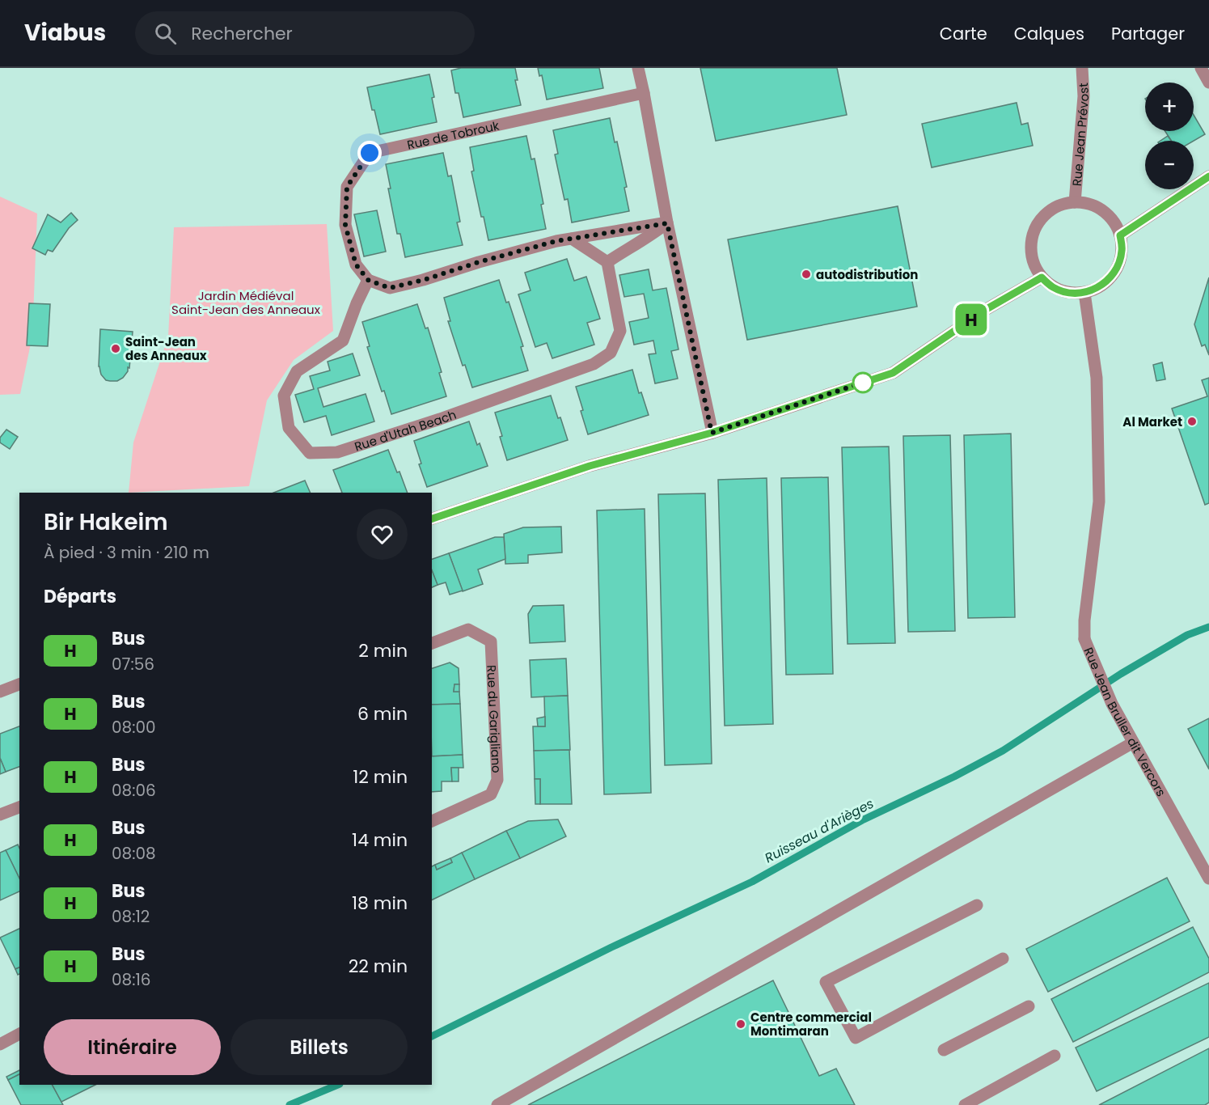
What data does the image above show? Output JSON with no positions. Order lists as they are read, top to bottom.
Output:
{
  "streets": {
    "street": [
      "Rue de Tobrouk",
      "Rue Jean Prévost",
      "Rue d'Utah Beach",
      "Rue du Garigliano",
      "Rue Jean Bruller dit Vercors"
    ]
  },
  "crossings": [
    ["Rue de Tobrouk", "Rue d'Utah Beach"],
    ["Rue Jean Prévost", "Rue Jean Bruller dit Vercors"]
  ],
  "water": ["Ruisseau d'Arièges"],
  "parks": ["Jardin Médiéval Saint-Jean des Anneaux"],
  "places": [
    "autodistribution",
    "Saint-Jean des Anneaux",
    "Al Market",
    "Centre commercial Montimaran"
  ],
  "lines": ["bus line H"],
  "page": {
    "header": "Viabus",
    "search": "Rechercher",
    "nav": ["Carte", "Calques", "Partager"],
    "on_map": "H",
    "map_buttons": ["+", "−"],
    "heading": [
      ["Bir Hakeim", "À pied · 3 min · 210 m"],
      "Départs"
    ],
    "list": [
      {
        "mark": "H",
        "name": "Bus",
        "note": "07:56",
        "value": "2 min"
      },
      {
        "mark": "H",
        "name": "Bus",
        "note": "08:00",
        "value": "6 min"
      },
      {
        "mark": "H",
        "name": "Bus",
        "note": "08:06",
        "value": "12 min"
      },
      {
        "mark": "H",
        "name": "Bus",
        "note": "08:08",
        "value": "14 min"
      },
      {
        "mark": "H",
        "name": "Bus",
        "note": "08:12",
        "value": "18 min"
      },
      {
        "mark": "H",
        "name": "Bus",
        "note": "08:16",
        "value": "22 min"
      }
    ],
    "buttons": ["Itinéraire", "Billets"]
  }
}
